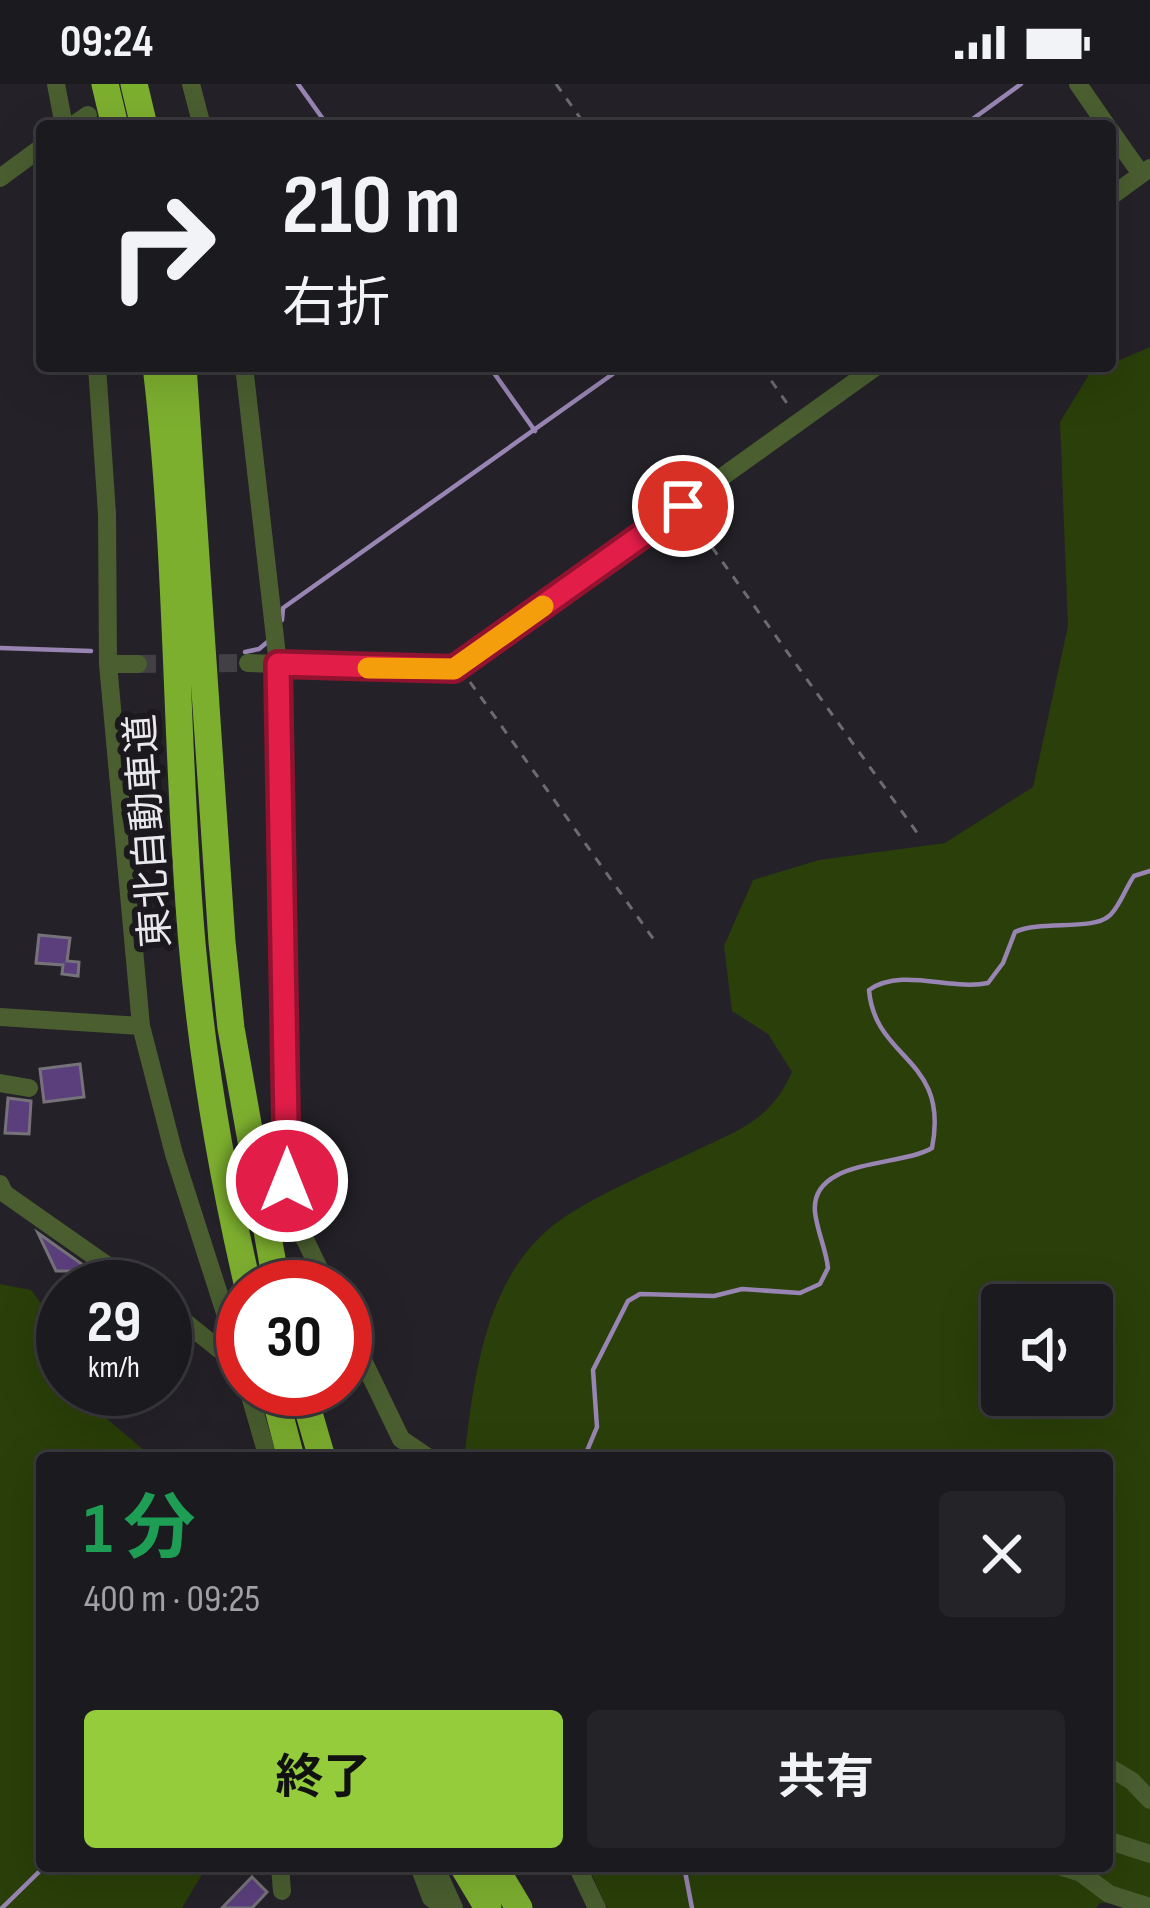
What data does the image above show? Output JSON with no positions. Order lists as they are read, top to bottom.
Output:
{
  "streets": {
    "highway": ["東北自動車道"]
  },
  "page": {
    "status": "09:24",
    "turn": ["210 m", "右折"],
    "speed": "29 km/h",
    "limit": "30",
    "heading": ["1 分", "400 m · 09:25"],
    "buttons": ["終了", "共有"]
  }
}
